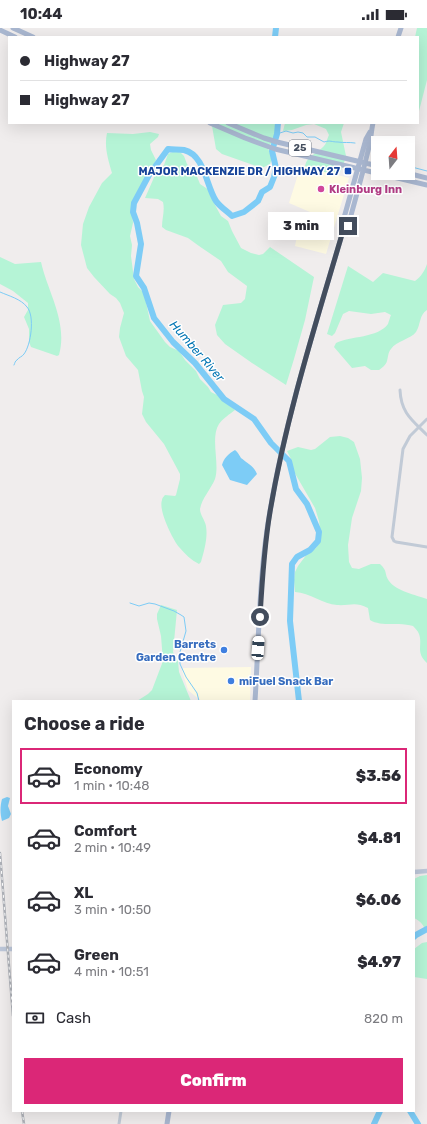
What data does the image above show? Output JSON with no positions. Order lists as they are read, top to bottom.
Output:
{
  "streets": {
    "main road": ["25"]
  },
  "water": ["Humber River"],
  "places": {
    "transit": ["MAJOR MACKENZIE DR / HIGHWAY 27"],
    "other": ["Kleinburg Inn", "Barrets Garden Centre", "miFuel Snack Bar"]
  },
  "north": "top",
  "page": {
    "status": "10:44",
    "banner": ["Highway 27", "Highway 27"],
    "bubble": "3 min",
    "heading": "Choose a ride",
    "list": [
      {
        "name": "Economy",
        "note": "1 min · 10:48",
        "value": "$3.56"
      },
      {
        "name": "Comfort",
        "note": "2 min · 10:49",
        "value": "$4.81"
      },
      {
        "name": "XL",
        "note": "3 min · 10:50",
        "value": "$6.06"
      },
      {
        "name": "Green",
        "note": "4 min · 10:51",
        "value": "$4.97"
      }
    ],
    "pay": ["Cash", "820 m"],
    "buttons": "Confirm"
  }
}
